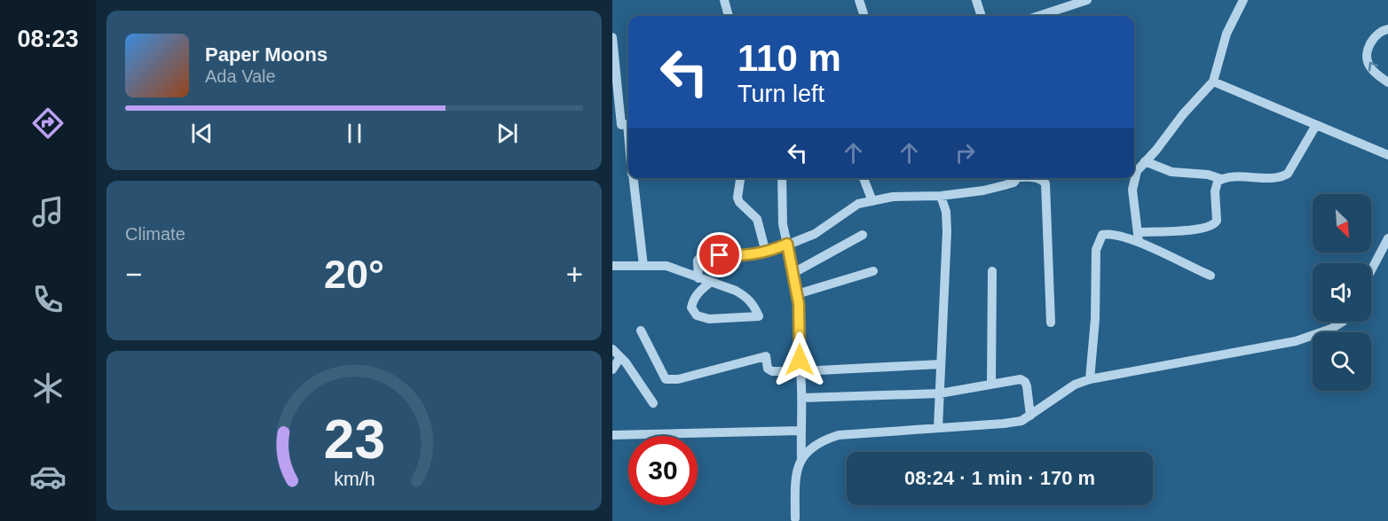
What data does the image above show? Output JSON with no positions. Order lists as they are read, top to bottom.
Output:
{
  "north": "bottom right",
  "page": {
    "tabs": "08:23",
    "turn": ["110 m", "Turn left"],
    "song": ["Paper Moons", "Ada Vale"],
    "tile": "Climate",
    "heat": ["−", "20°", "+"],
    "limit": "30",
    "trip": "08:24 · 1 min · 170 m",
    "gauge": ["23", "km/h"]
  }
}
